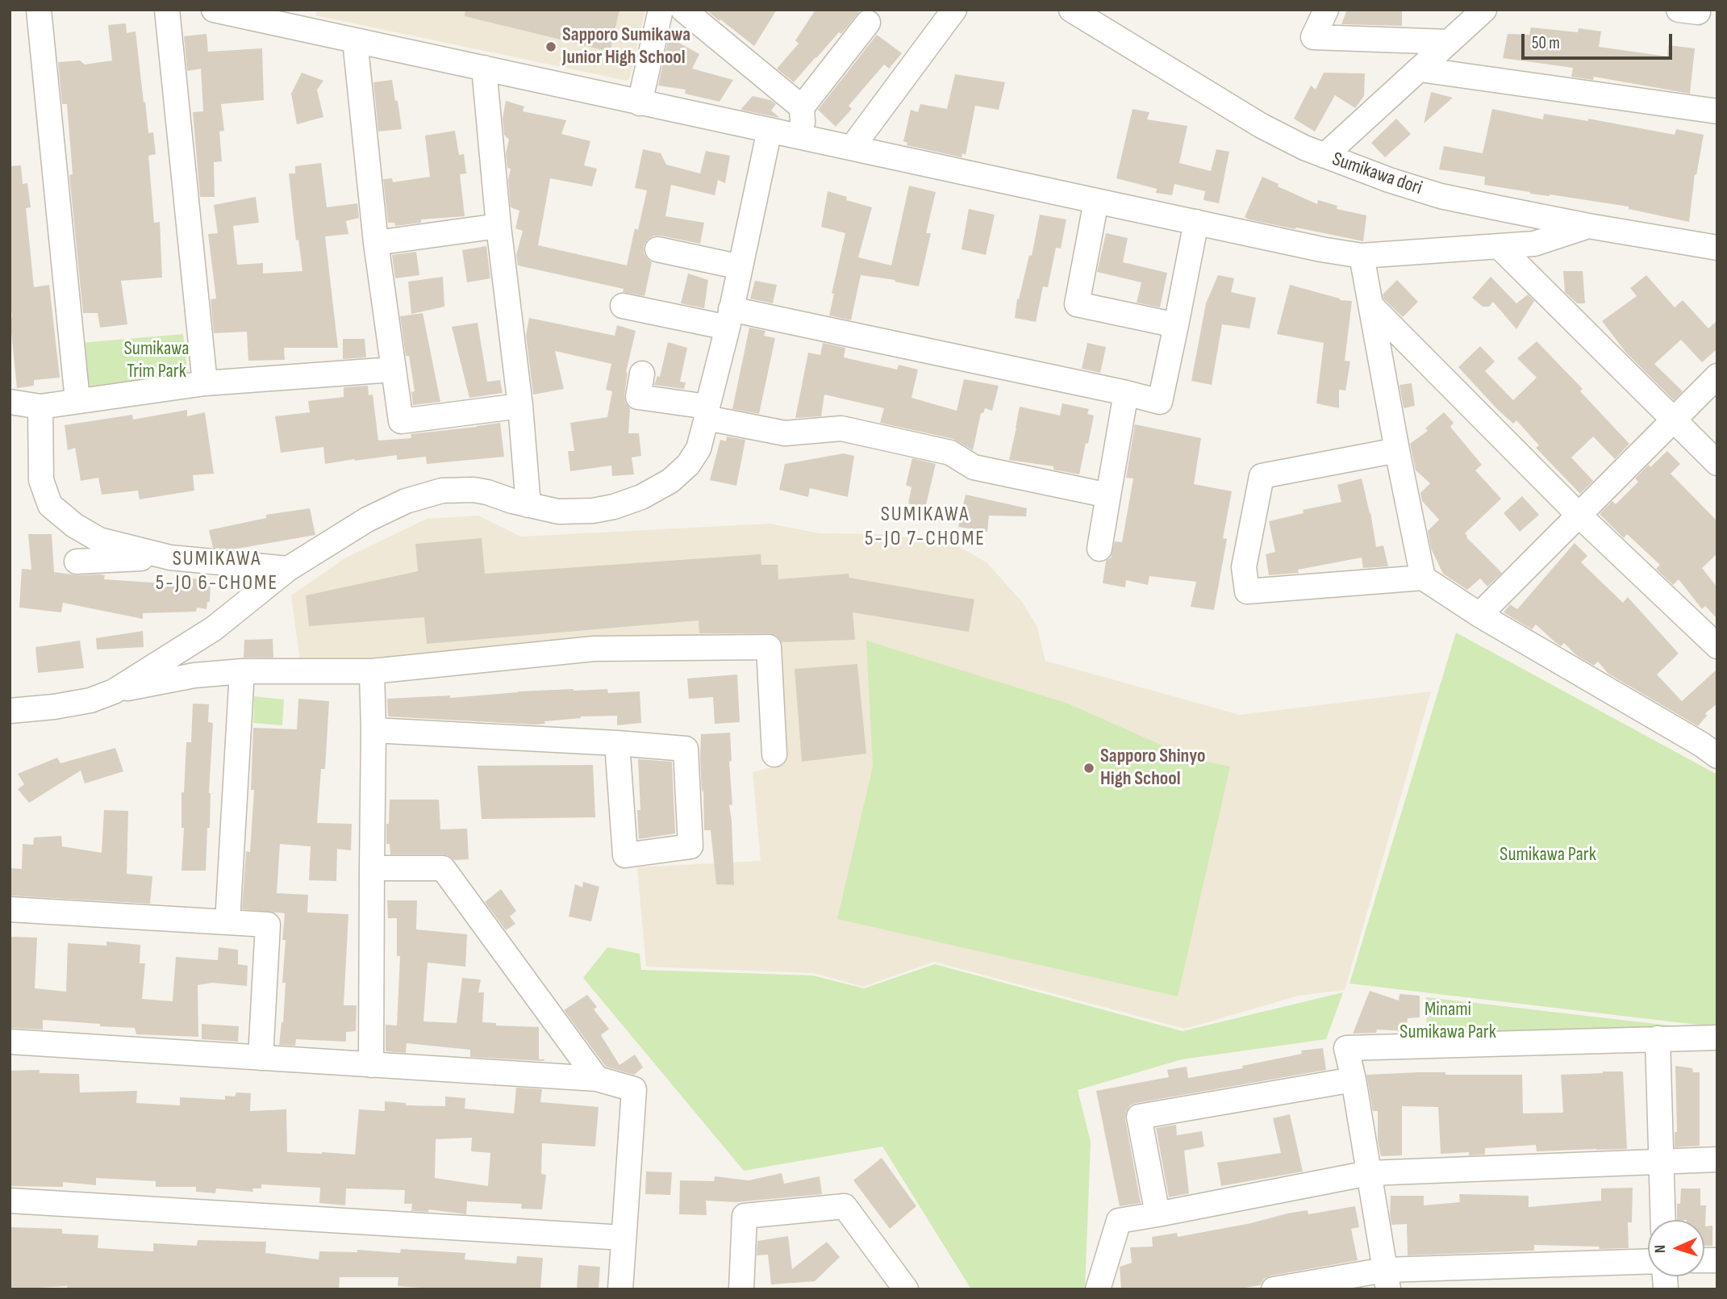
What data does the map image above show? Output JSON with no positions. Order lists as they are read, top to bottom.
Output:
{
  "streets": {
    "street": ["Sumikawa dori"]
  },
  "districts": ["SUMIKAWA 5-JO 7-CHOME", "SUMIKAWA 5-JO 6-CHOME"],
  "parks": ["Sumikawa Trim Park", "Sumikawa Park", "Minami Sumikawa Park"],
  "places": ["Sapporo Sumikawa Junior High School", "Sapporo Shinyo High School"],
  "scale_bar": "50 m",
  "north": "left"
}
